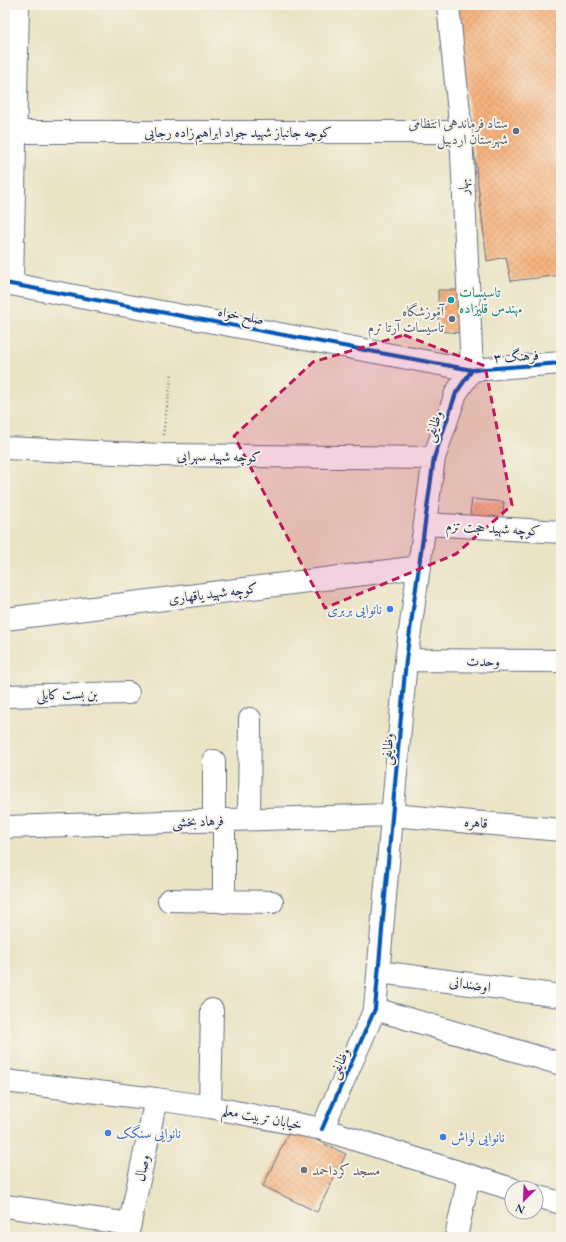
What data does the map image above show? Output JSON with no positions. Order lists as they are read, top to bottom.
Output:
{
  "streets": {
    "street": [
      "کوچه جانباز شهید جواد ابراهیم‌زاده رجایی",
      "بهار",
      "صلح خواه",
      "فرهنگ ۳",
      "وظایفی",
      "کوچه شهید سهرابی",
      "کوچه شهید حجت تزم",
      "کوچه شهید یاقهاری",
      "وحدت",
      "بن بست کابلی",
      "فرهاد بخشی",
      "قاهره",
      "اوضندانی",
      "خیابان تربیت معلم",
      "وصال"
    ]
  },
  "crossings": [
    ["کوچه جانباز شهید جواد ابراهیم‌زاده رجایی", "بهار"],
    ["بهار", "صلح خواه"],
    ["بهار", "فرهنگ ۳"],
    ["بهار", "وظایفی"],
    ["صلح خواه", "فرهنگ ۳"],
    ["صلح خواه", "وظایفی"],
    ["فرهنگ ۳", "وظایفی"],
    ["وظایفی", "کوچه شهید سهرابی"],
    ["وظایفی", "کوچه شهید حجت تزم"],
    ["وظایفی", "کوچه شهید یاقهاری"],
    ["وظایفی", "وحدت"],
    ["وظایفی", "فرهاد بخشی"],
    ["وظایفی", "قاهره"],
    ["وظایفی", "اوضندانی"],
    ["وظایفی", "خیابان تربیت معلم"],
    ["فرهاد بخشی", "قاهره"],
    ["خیابان تربیت معلم", "وصال"]
  ],
  "places": [
    "ستاد فرماندهی انتظامی شهرستان اردبیل",
    "تاسیسات مهندس قلیزاده",
    "آموزشگاه تاسیسات آرتا ترم",
    "نانوایی بربری",
    "نانوایی سنگک",
    "نانوایی لواش",
    "مسجد کرداحمد"
  ],
  "north": "bottom left"
}
